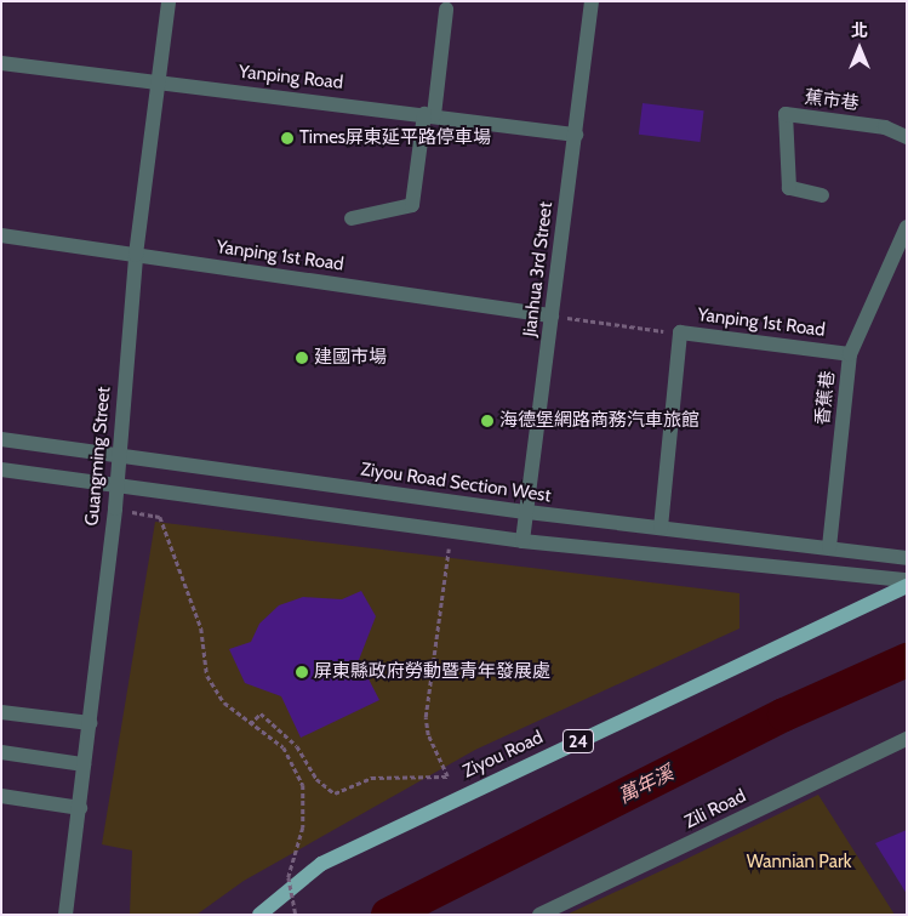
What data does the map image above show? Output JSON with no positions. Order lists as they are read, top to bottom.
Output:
{
  "streets": {
    "main road": ["24", "Ziyou Road"],
    "street": [
      "Yanping Road",
      "蕉市巷",
      "Yanping 1st Road",
      "Jianhua 3rd Street",
      "香蕉巷",
      "Guangming Street",
      "Ziyou Road Section West",
      "Zili Road"
    ]
  },
  "crossings": [
    ["Yanping Road", "Jianhua 3rd Street"],
    ["Yanping Road", "Guangming Street"],
    ["Yanping 1st Road", "Jianhua 3rd Street"],
    ["Yanping 1st Road", "香蕉巷"],
    ["Yanping 1st Road", "Guangming Street"],
    ["Yanping 1st Road", "Ziyou Road Section West"],
    ["Jianhua 3rd Street", "Ziyou Road Section West"],
    ["香蕉巷", "Ziyou Road Section West"],
    ["Guangming Street", "Ziyou Road Section West"]
  ],
  "water": ["萬年溪"],
  "parks": ["Wannian Park"],
  "places": [
    "Times屏東延平路停車場",
    "建國市場",
    "海德堡網路商務汽車旅館",
    "屏東縣政府勞動暨青年發展處"
  ],
  "north": "top"
}
